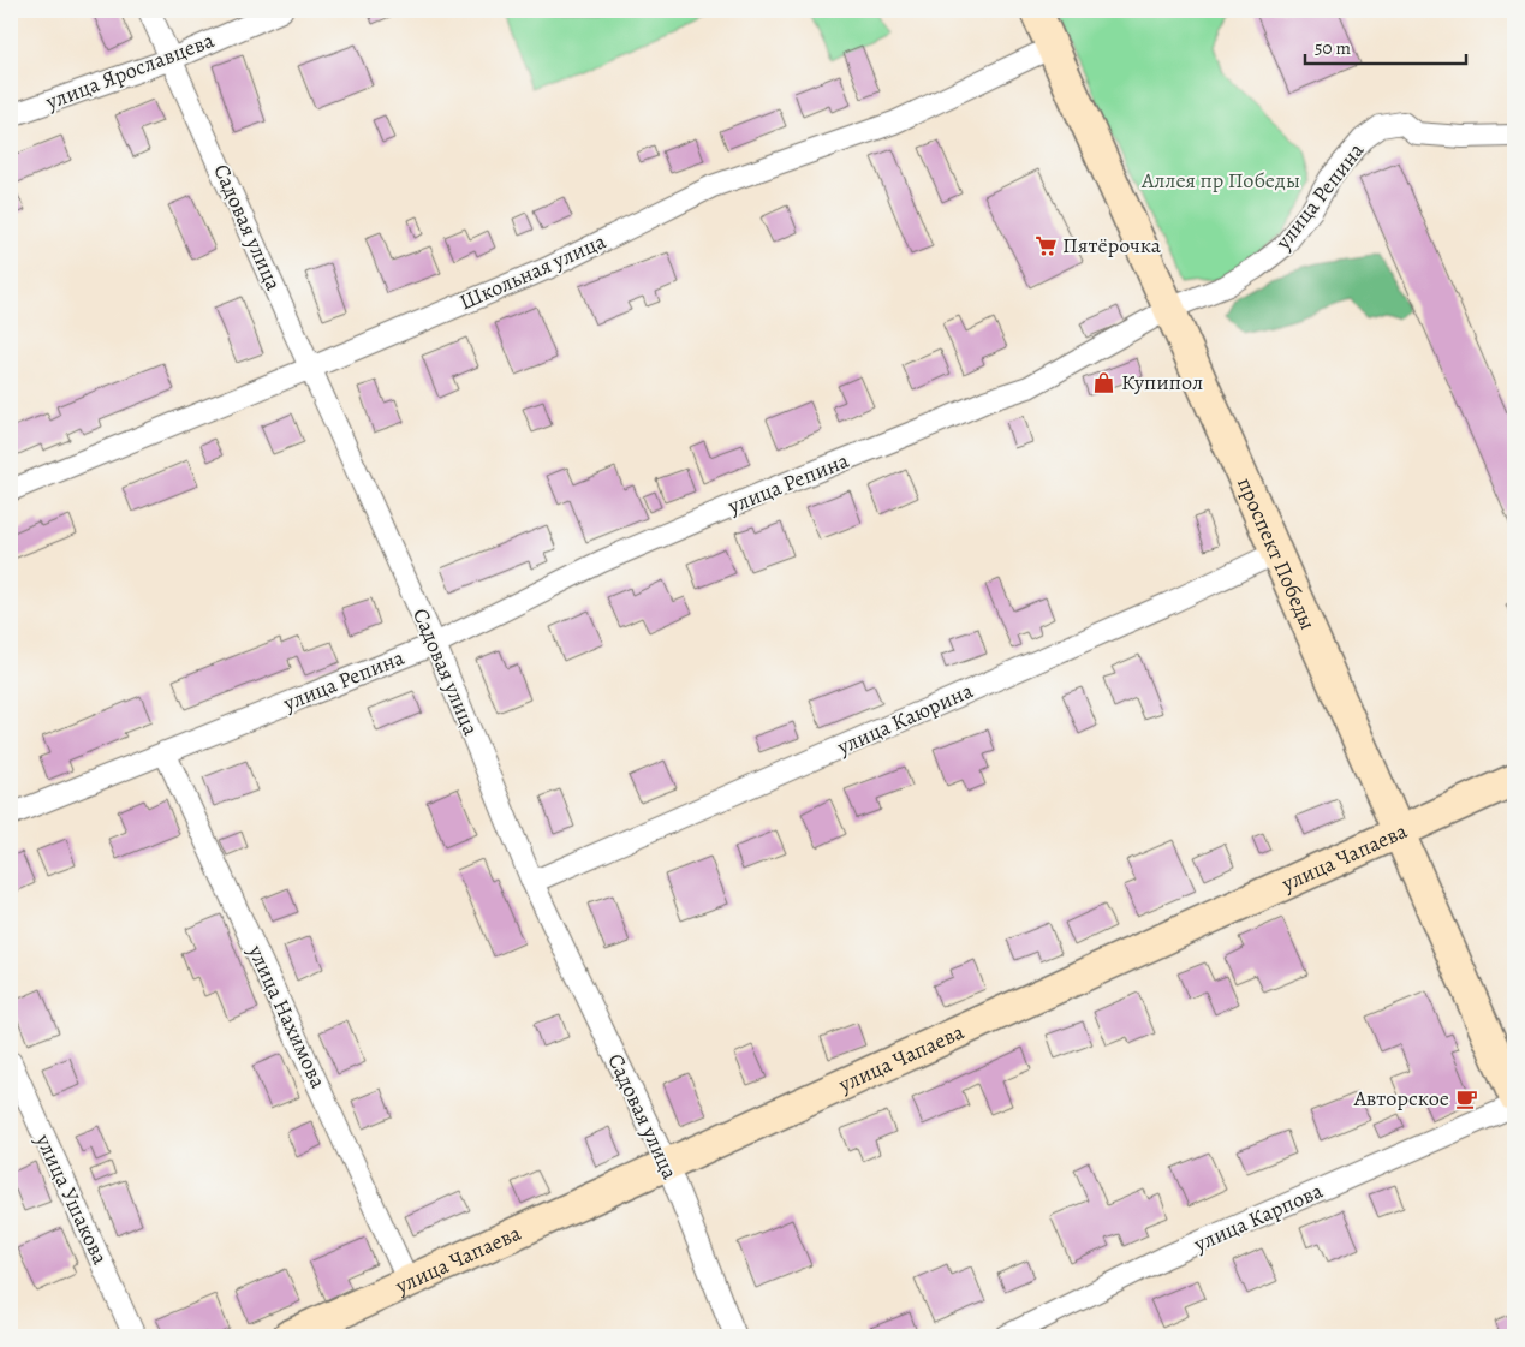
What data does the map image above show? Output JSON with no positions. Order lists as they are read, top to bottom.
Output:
{
  "streets": {
    "street": [
      "улица Ярославцева",
      "улица Репина",
      "Садовая улица",
      "Школьная улица",
      "проспект Победы",
      "улица Каюрина",
      "улица Чапаева",
      "улица Нахимова",
      "улица Ушакова",
      "улица Карпова"
    ]
  },
  "crossings": [
    ["улица Ярославцева", "Садовая улица"],
    ["улица Репина", "Садовая улица"],
    ["улица Репина", "проспект Победы"],
    ["улица Репина", "улица Нахимова"],
    ["Садовая улица", "Школьная улица"],
    ["Садовая улица", "улица Каюрина"],
    ["Садовая улица", "улица Чапаева"],
    ["Школьная улица", "проспект Победы"],
    ["проспект Победы", "улица Каюрина"],
    ["проспект Победы", "улица Чапаева"],
    ["улица Чапаева", "улица Нахимова"]
  ],
  "parks": ["Аллея пр Победы"],
  "places": {
    "supermarket": ["Пятёрочка"],
    "shop": ["Купипол"],
    "cafe": ["Авторское"]
  },
  "scale_bar": "50 m"
}
